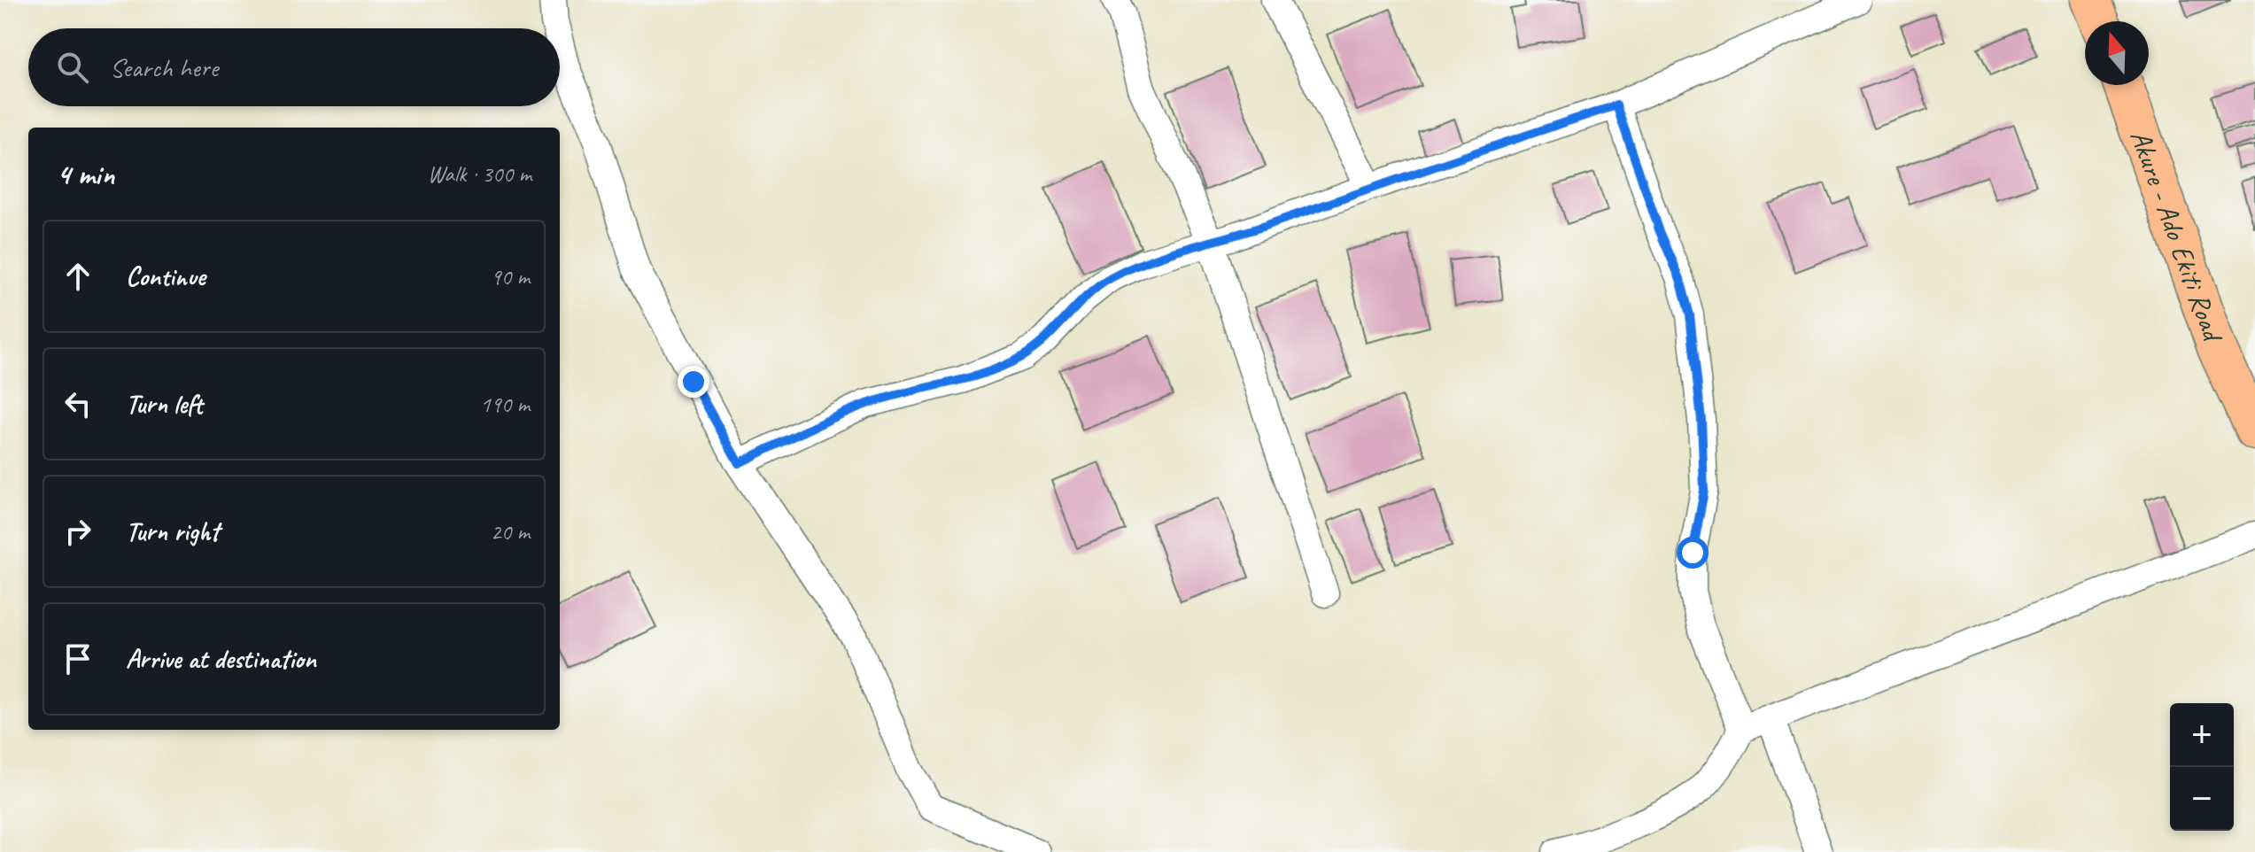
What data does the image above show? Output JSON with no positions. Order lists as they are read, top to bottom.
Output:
{
  "streets": {
    "main road": ["Akure - Ado Ekiti Road"]
  },
  "north": "top",
  "page": {
    "search": "Search here",
    "heading": ["4 min", "Walk · 300 m"],
    "list": [
      ["Continue", "90 m"],
      ["Turn left", "190 m"],
      ["Turn right", "20 m"],
      "Arrive at destination"
    ],
    "map_buttons": ["+", "−"]
  }
}
